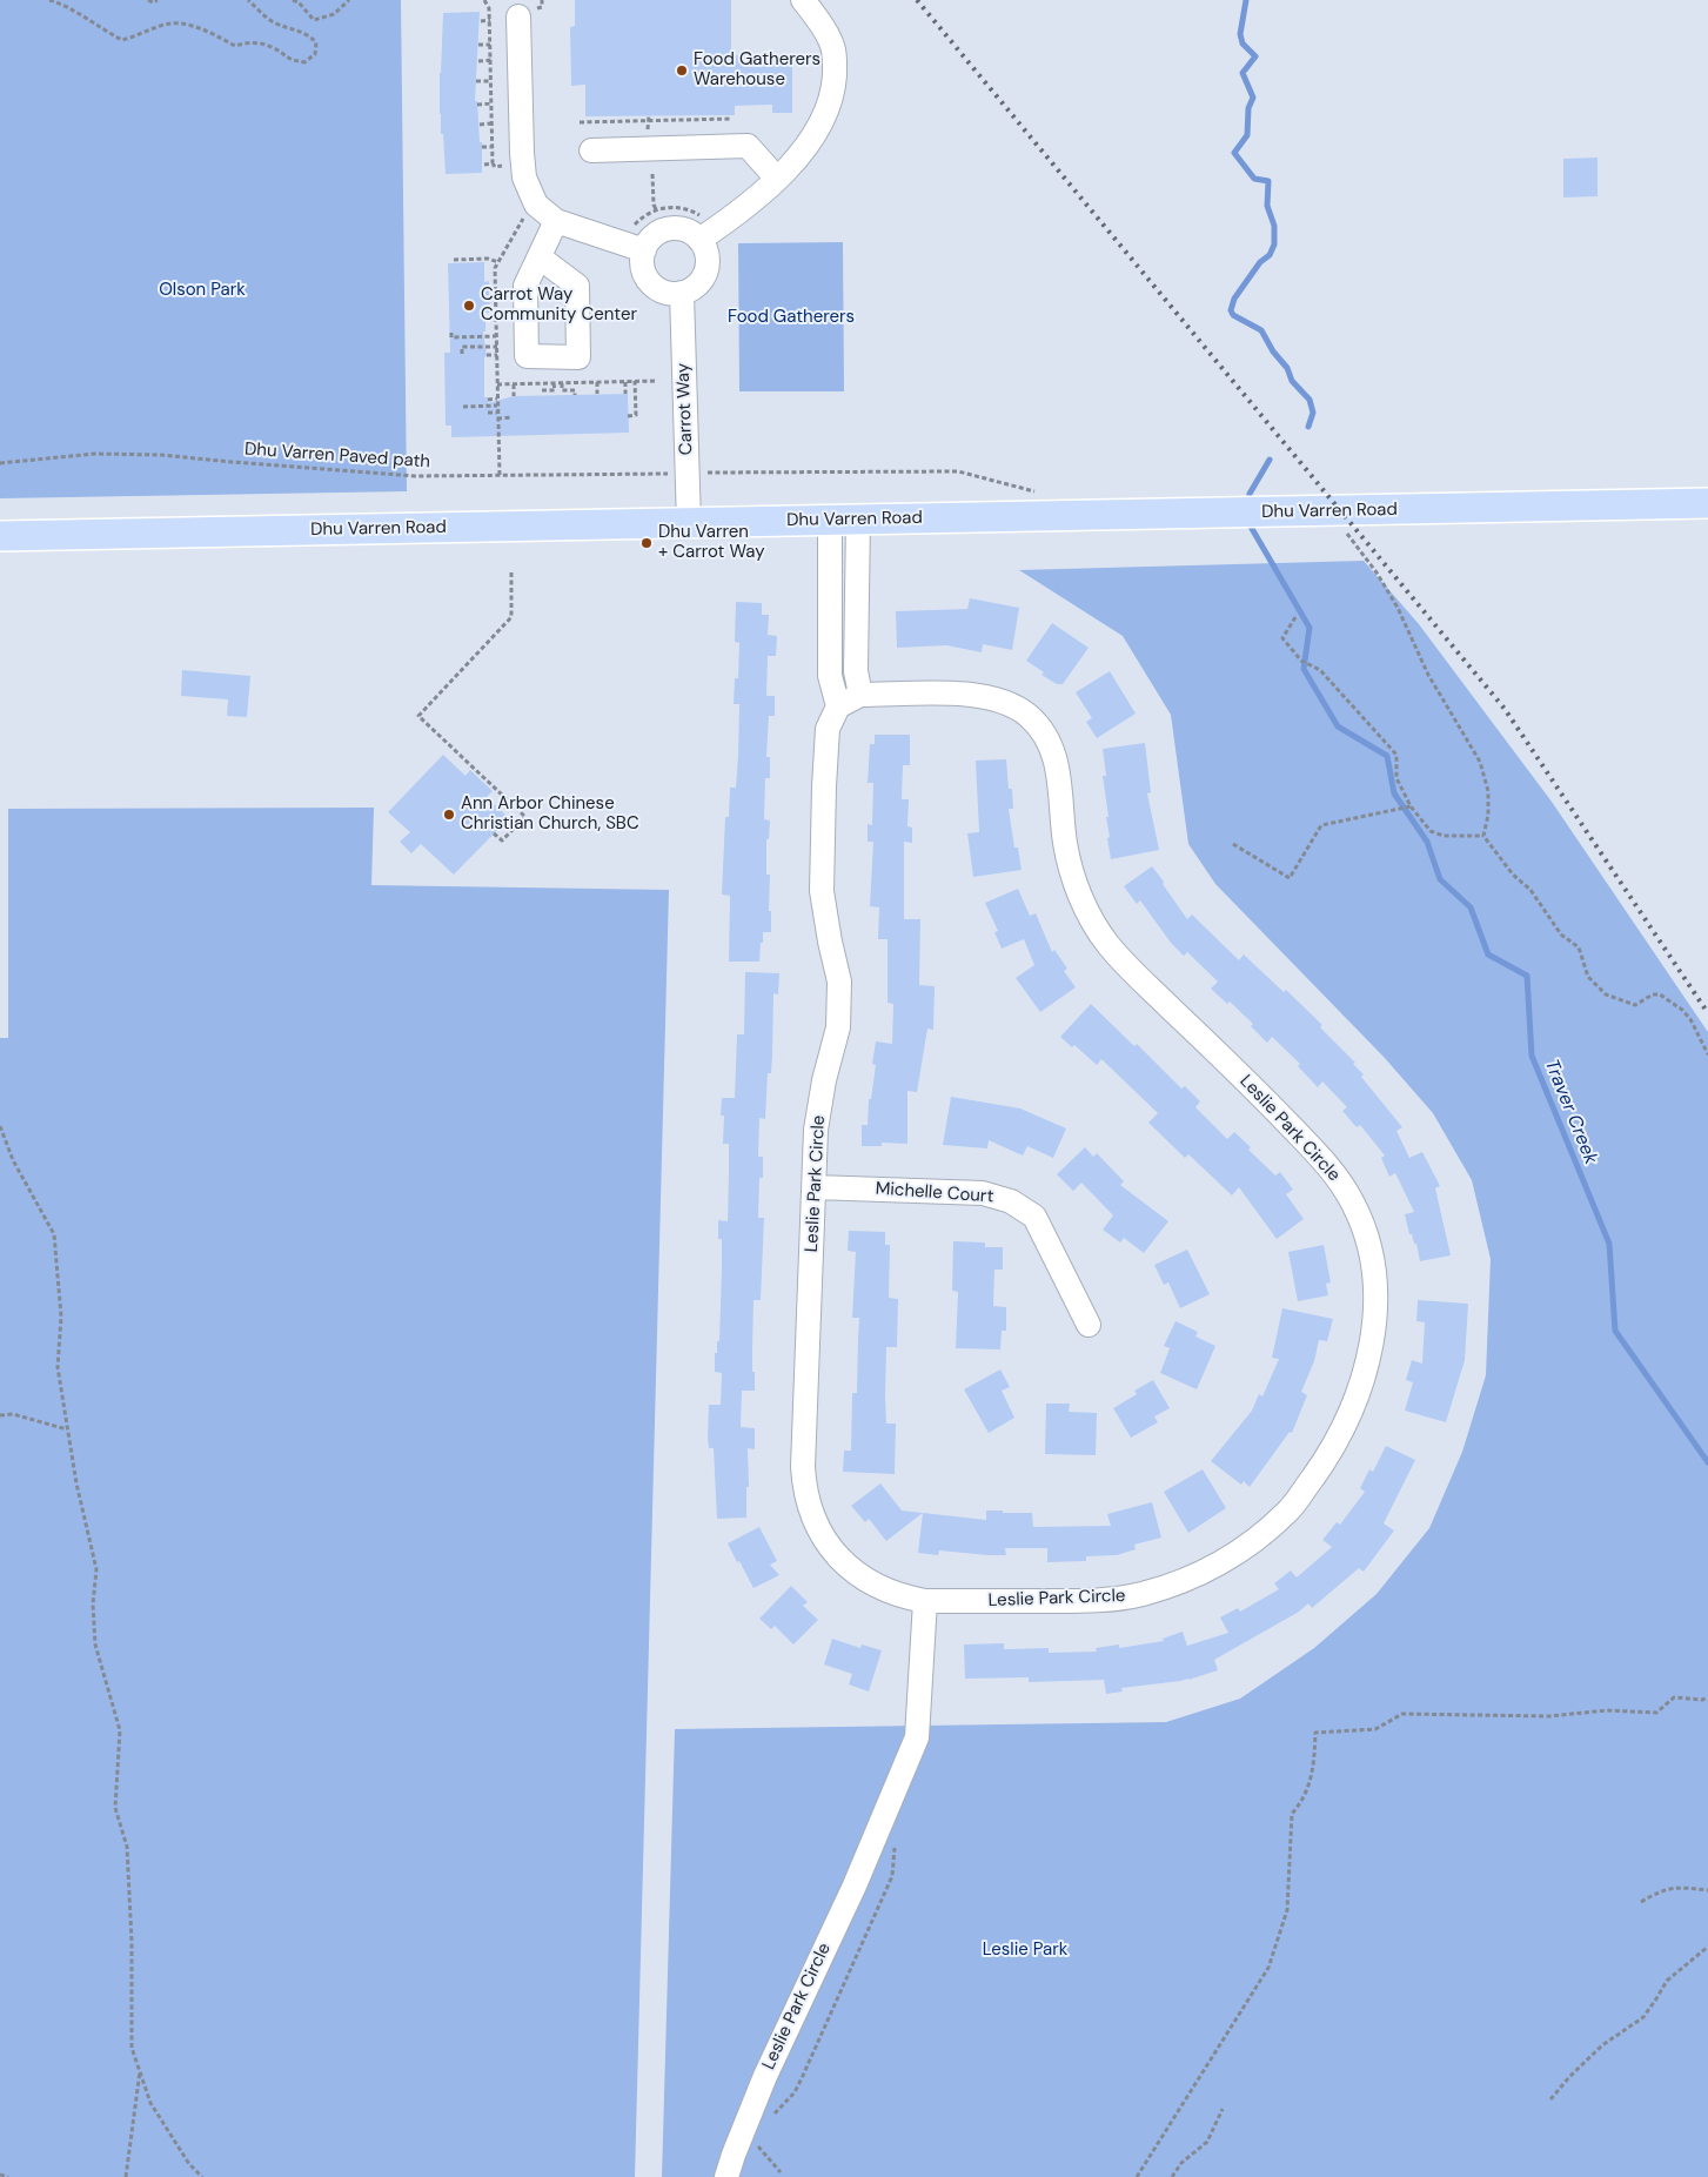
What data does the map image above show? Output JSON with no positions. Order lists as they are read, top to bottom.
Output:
{
  "streets": {
    "main road": ["Dhu Varren Road"],
    "street": ["Carrot Way", "Leslie Park Circle", "Michelle Court"],
    "path": ["Dhu Varren Paved path"]
  },
  "crossings": [
    ["Carrot Way", "Dhu Varren Road"],
    ["Leslie Park Circle", "Michelle Court"]
  ],
  "water": ["Traver Creek"],
  "parks": ["Olson Park", "Food Gatherers", "Leslie Park"],
  "places": [
    "Food Gatherers Warehouse",
    "Carrot Way Community Center",
    "Dhu Varren + Carrot Way",
    "Ann Arbor Chinese Christian Church, SBC"
  ]
}
